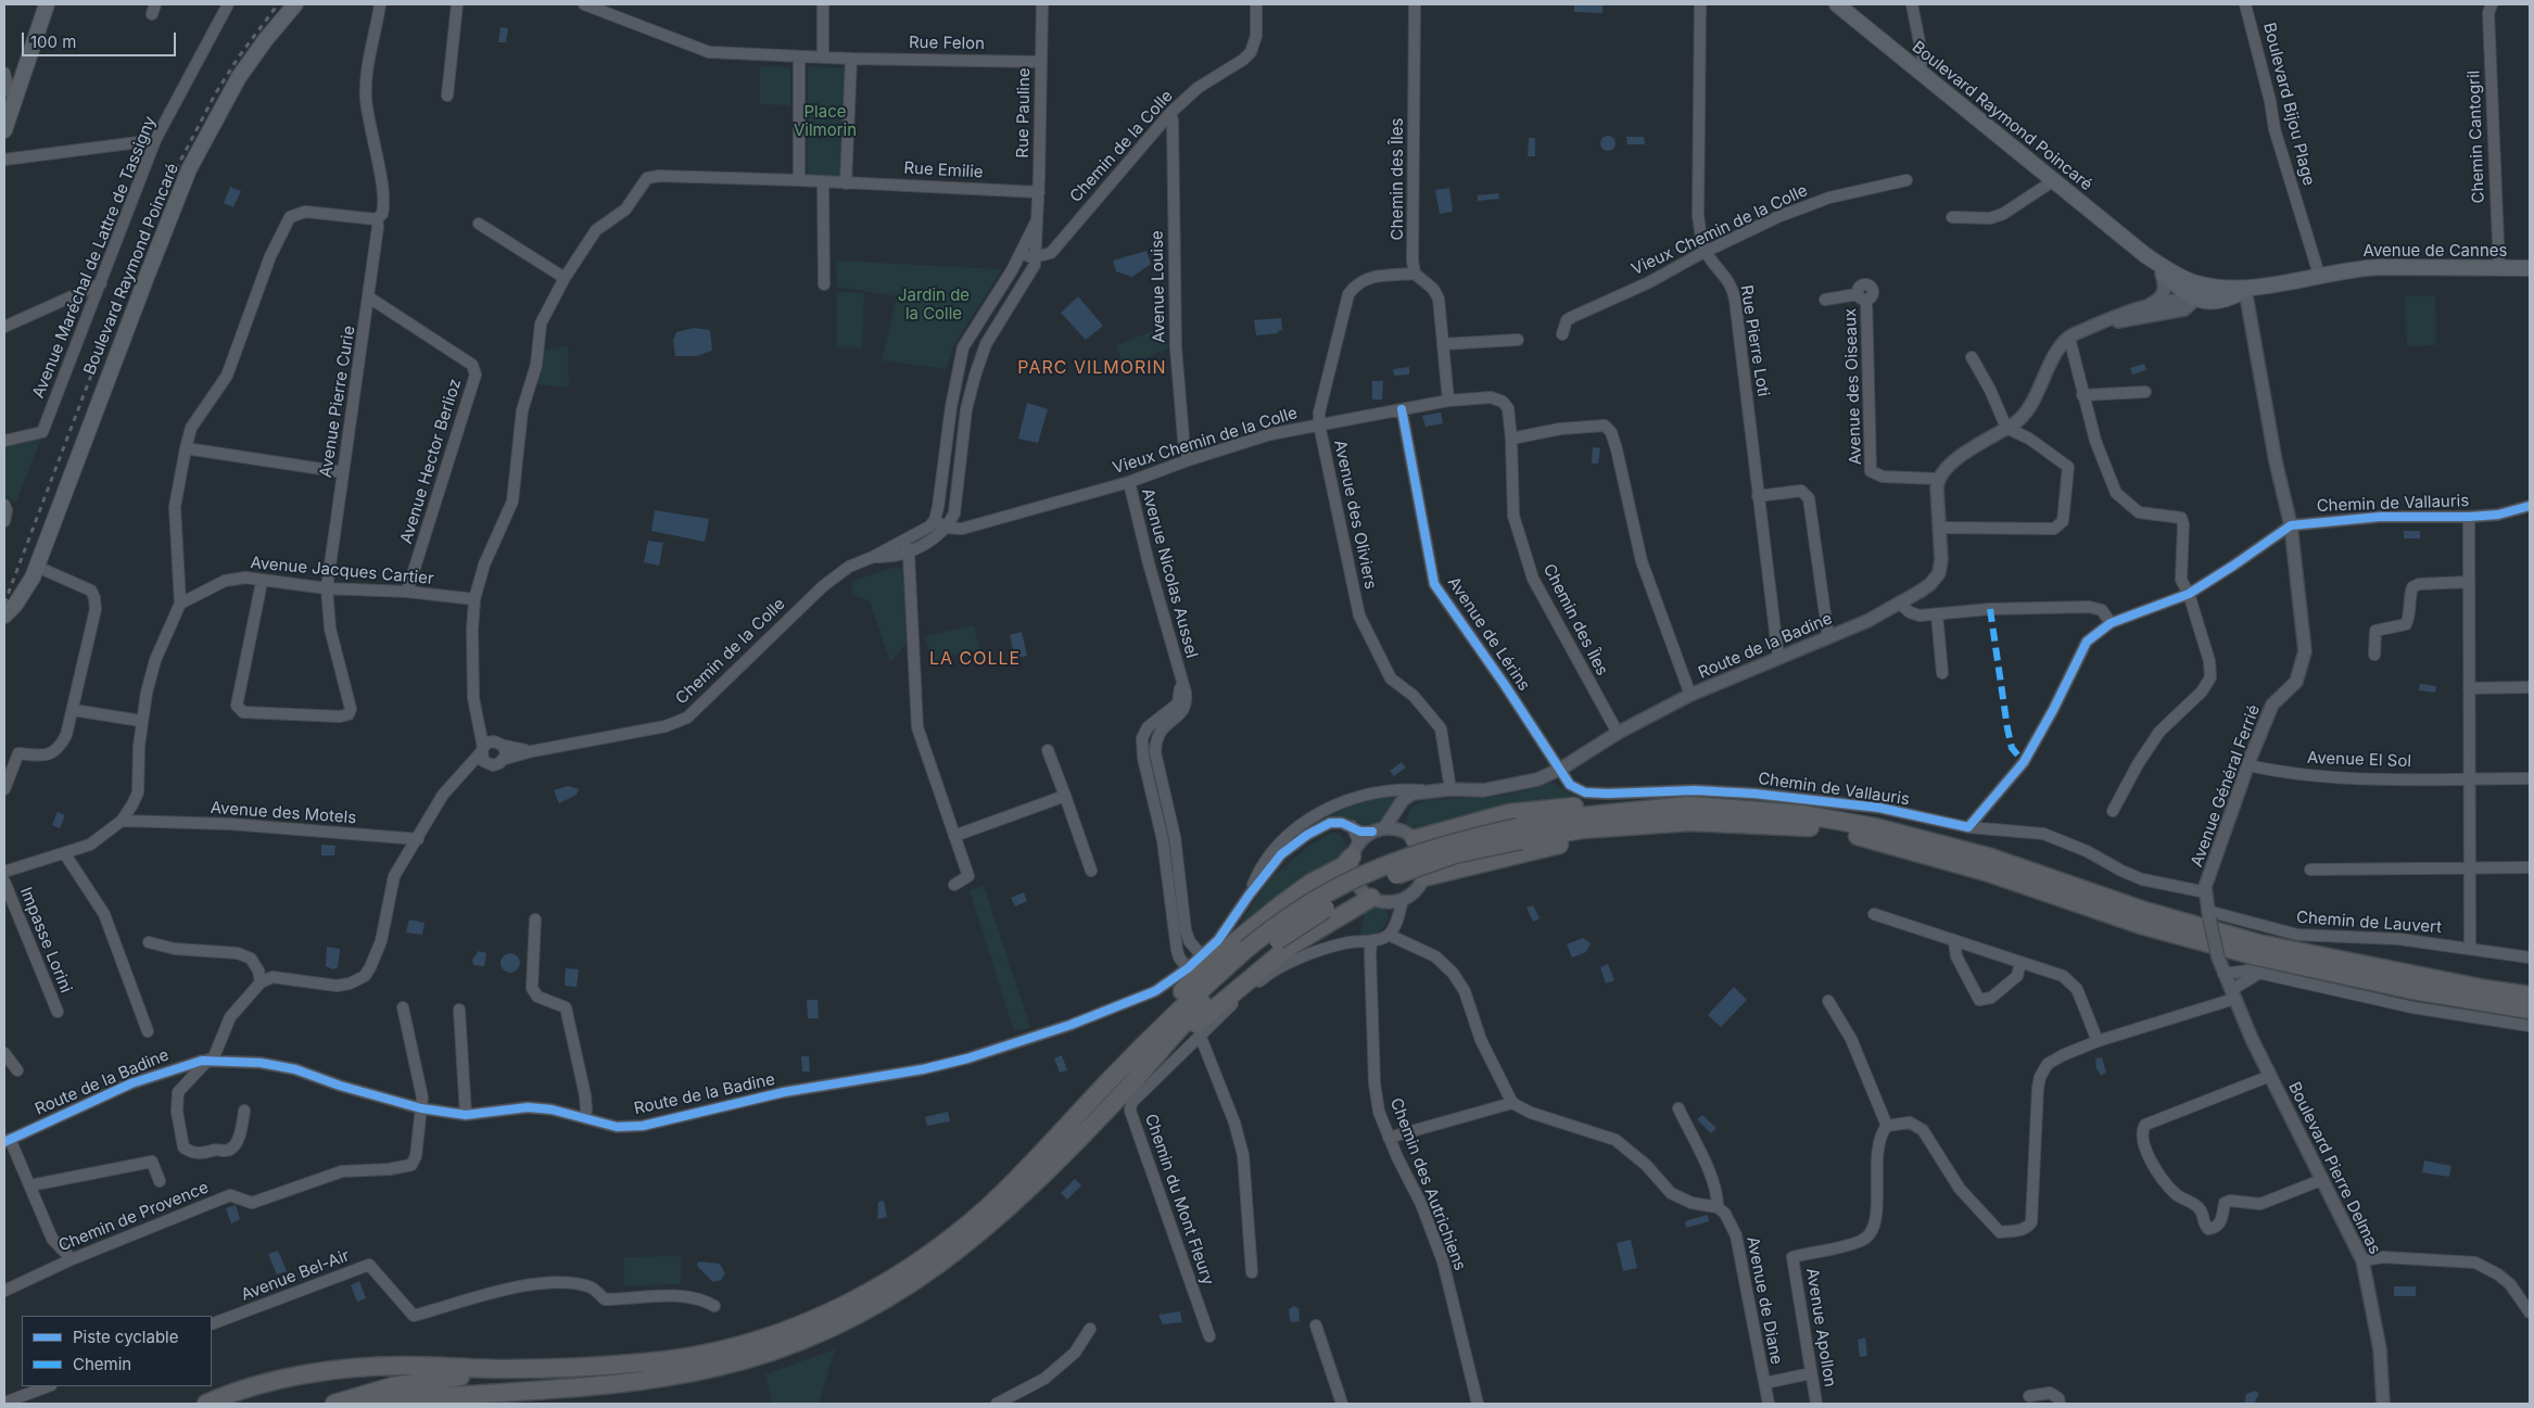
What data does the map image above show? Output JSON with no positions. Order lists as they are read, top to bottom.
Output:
{
  "streets": {
    "main road": ["Boulevard Raymond Poincaré", "Avenue de Cannes"],
    "street": [
      "Rue Felon",
      "Boulevard Bijou Plage",
      "Rue Pauline",
      "Chemin Cantogril",
      "Chemin de la Colle",
      "Rue Emilie",
      "Chemin des Îles",
      "Vieux Chemin de la Colle",
      "Avenue Maréchal de Lattre de Tassigny",
      "Avenue Louise",
      "Rue Pierre Loti",
      "Avenue des Oiseaux",
      "Avenue Pierre Curie",
      "Avenue Hector Berlioz",
      "Chemin de Vallauris",
      "Avenue des Oliviers",
      "Avenue Jacques Cartier",
      "Avenue Nicolas Aussel",
      "Avenue de Lérins",
      "Route de la Badine",
      "Avenue El Sol",
      "Avenue Général Ferrié",
      "Avenue des Motels",
      "Chemin de Lauvert",
      "Impasse Lorini",
      "Boulevard Pierre Delmas",
      "Chemin des Autrichiens",
      "Chemin du Mont Fleury",
      "Chemin de Provence",
      "Avenue Bel-Air",
      "Avenue de Diane",
      "Avenue Apollon"
    ]
  },
  "crossings": [
    ["Rue Felon", "Rue Pauline"],
    ["Boulevard Bijou Plage", "Avenue de Cannes"],
    ["Rue Pauline", "Chemin de la Colle"],
    ["Rue Pauline", "Rue Emilie"],
    ["Boulevard Raymond Poincaré", "Avenue de Cannes"],
    ["Chemin Cantogril", "Avenue de Cannes"],
    ["Chemin de la Colle", "Vieux Chemin de la Colle"],
    ["Chemin de la Colle", "Avenue Louise"],
    ["Chemin des Îles", "Vieux Chemin de la Colle"],
    ["Chemin des Îles", "Avenue des Oliviers"],
    ["Chemin des Îles", "Route de la Badine"],
    ["Vieux Chemin de la Colle", "Avenue Louise"],
    ["Vieux Chemin de la Colle", "Rue Pierre Loti"],
    ["Vieux Chemin de la Colle", "Avenue des Oliviers"],
    ["Vieux Chemin de la Colle", "Avenue Nicolas Aussel"],
    ["Vieux Chemin de la Colle", "Avenue de Lérins"],
    ["Avenue de Cannes", "Avenue Général Ferrié"],
    ["Rue Pierre Loti", "Route de la Badine"],
    ["Avenue des Oiseaux", "Route de la Badine"],
    ["Avenue Pierre Curie", "Avenue Hector Berlioz"],
    ["Avenue Pierre Curie", "Avenue Jacques Cartier"],
    ["Avenue Hector Berlioz", "Avenue Jacques Cartier"],
    ["Chemin de Vallauris", "Avenue de Lérins"],
    ["Chemin de Vallauris", "Route de la Badine"],
    ["Chemin de Vallauris", "Avenue Général Ferrié"],
    ["Avenue des Oliviers", "Route de la Badine"],
    ["Avenue Nicolas Aussel", "Route de la Badine"],
    ["Avenue de Lérins", "Route de la Badine"],
    ["Route de la Badine", "Chemin de Provence"],
    ["Avenue El Sol", "Avenue Général Ferrié"],
    ["Avenue Général Ferrié", "Chemin de Lauvert"],
    ["Avenue Général Ferrié", "Boulevard Pierre Delmas"]
  ],
  "districts": ["PARC VILMORIN", "LA COLLE"],
  "parks": ["Place Vilmorin", "Jardin de la Colle"],
  "legend": ["Piste cyclable", "Chemin"],
  "scale_bar": "100 m"
}
